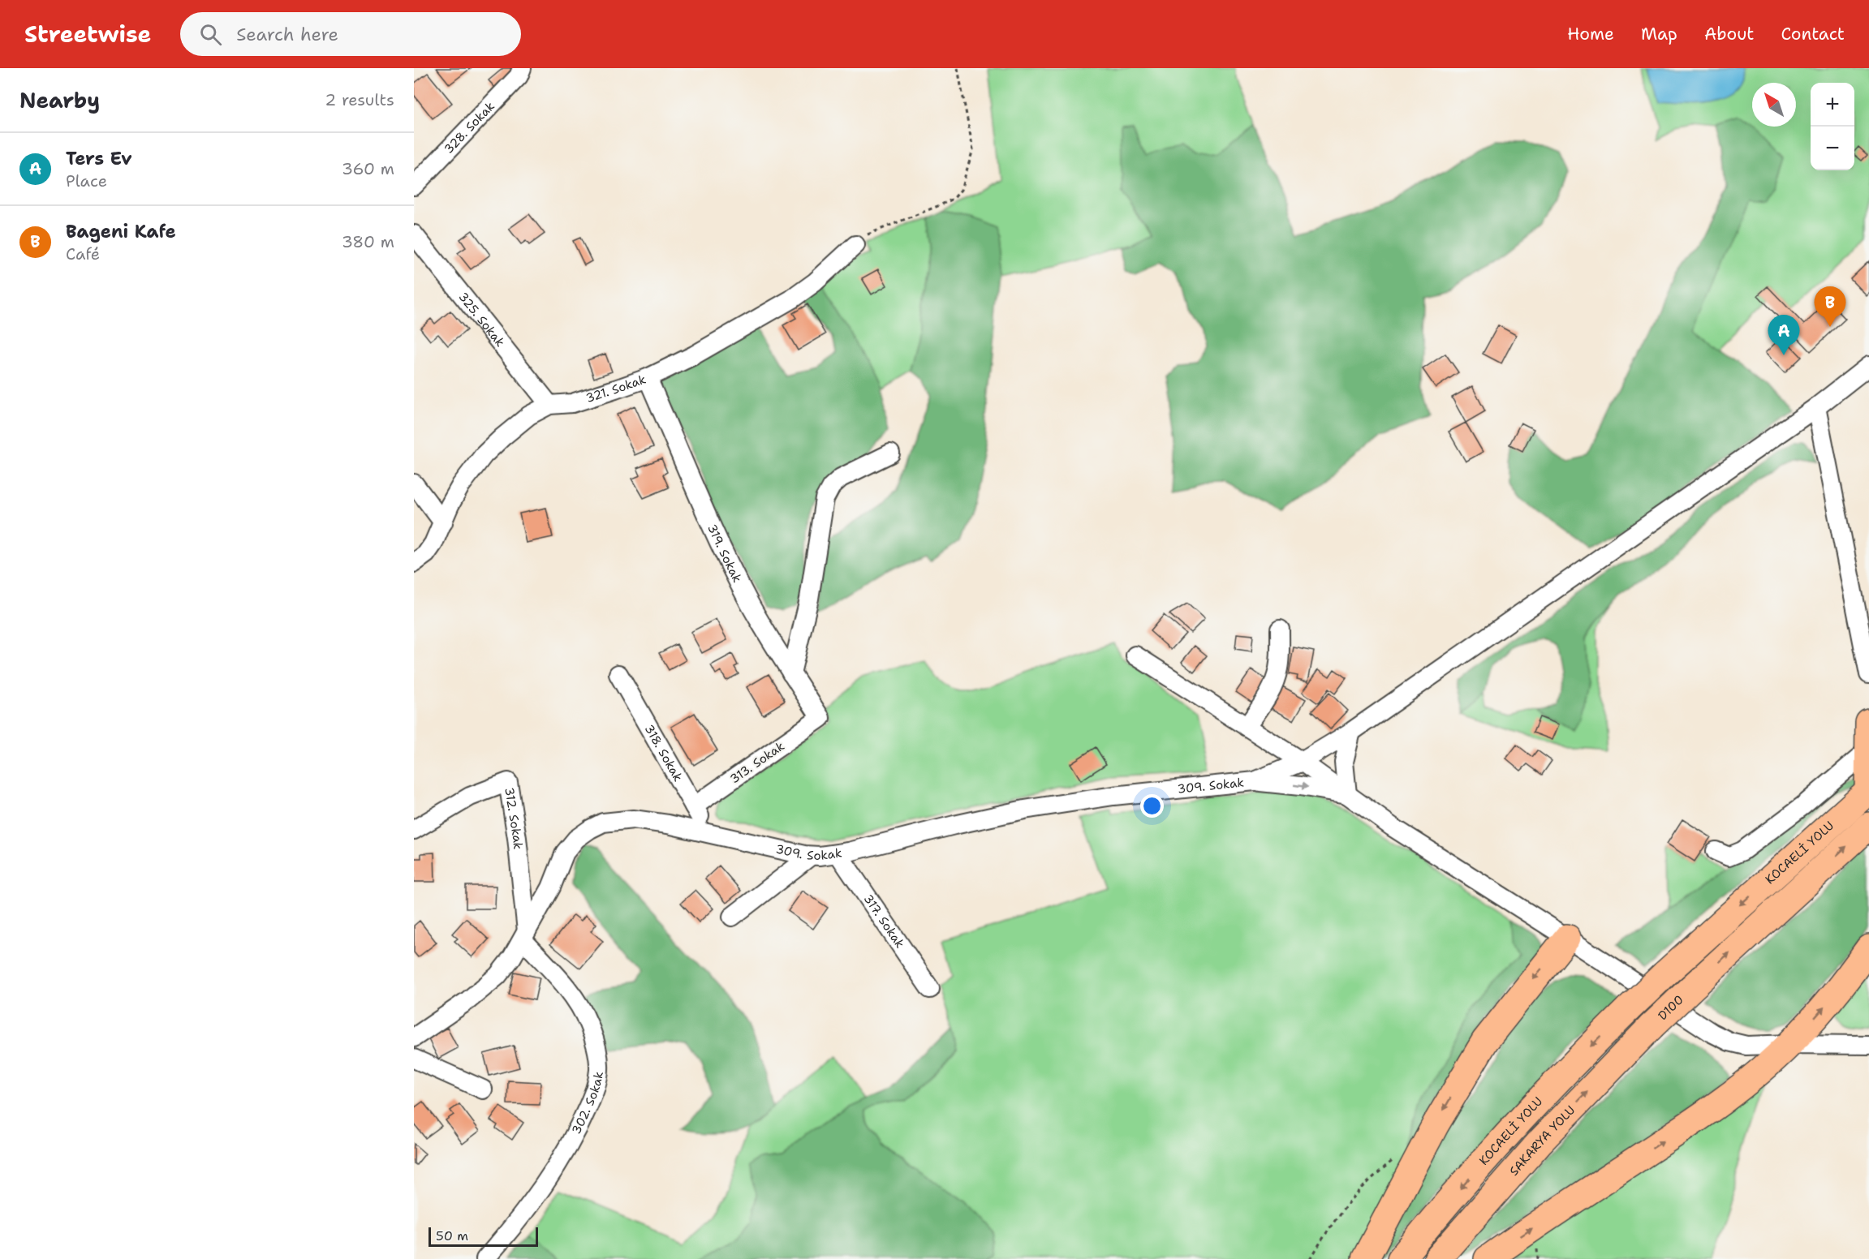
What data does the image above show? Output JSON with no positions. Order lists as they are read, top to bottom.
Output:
{
  "streets": {
    "highway": ["KOCAELİ YOLU", "D100", "SAKARYA YOLU"],
    "street": [
      "328. Sokak",
      "325. Sokak",
      "321. Sokak",
      "319. Sokak",
      "318. Sokak",
      "313. Sokak",
      "309. Sokak",
      "312. Sokak",
      "317. Sokak",
      "302. Sokak"
    ]
  },
  "crossings": [
    ["325. Sokak", "321. Sokak"],
    ["321. Sokak", "319. Sokak"],
    ["319. Sokak", "313. Sokak"],
    ["318. Sokak", "313. Sokak"],
    ["318. Sokak", "309. Sokak"],
    ["309. Sokak", "312. Sokak"],
    ["309. Sokak", "317. Sokak"],
    ["309. Sokak", "302. Sokak"],
    ["312. Sokak", "302. Sokak"],
    ["D100", "SAKARYA YOLU"]
  ],
  "scale_bar": "50 m",
  "north": "top left",
  "page": {
    "header": "Streetwise",
    "search": "Search here",
    "nav": [
      "Home",
      "Map",
      "About",
      "Contact"
    ],
    "heading": ["Nearby", "2 results"],
    "map_buttons": ["+", "−"],
    "list": [
      {
        "mark": "A",
        "name": "Ters Ev",
        "note": "Place",
        "value": "360 m"
      },
      {
        "mark": "B",
        "name": "Bageni Kafe",
        "note": "Café",
        "value": "380 m"
      }
    ],
    "pins": ["B", "A"],
    "scale": "50 m"
  }
}
